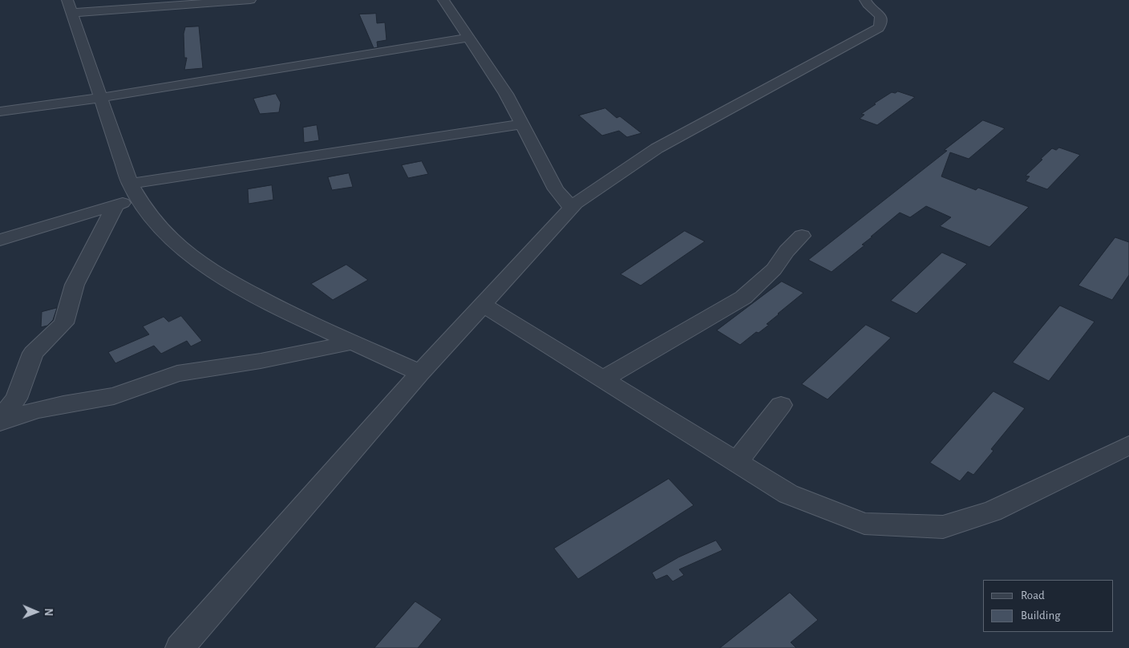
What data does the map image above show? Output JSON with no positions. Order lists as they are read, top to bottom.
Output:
{
  "legend": ["Road", "Building"],
  "north": "right"
}
